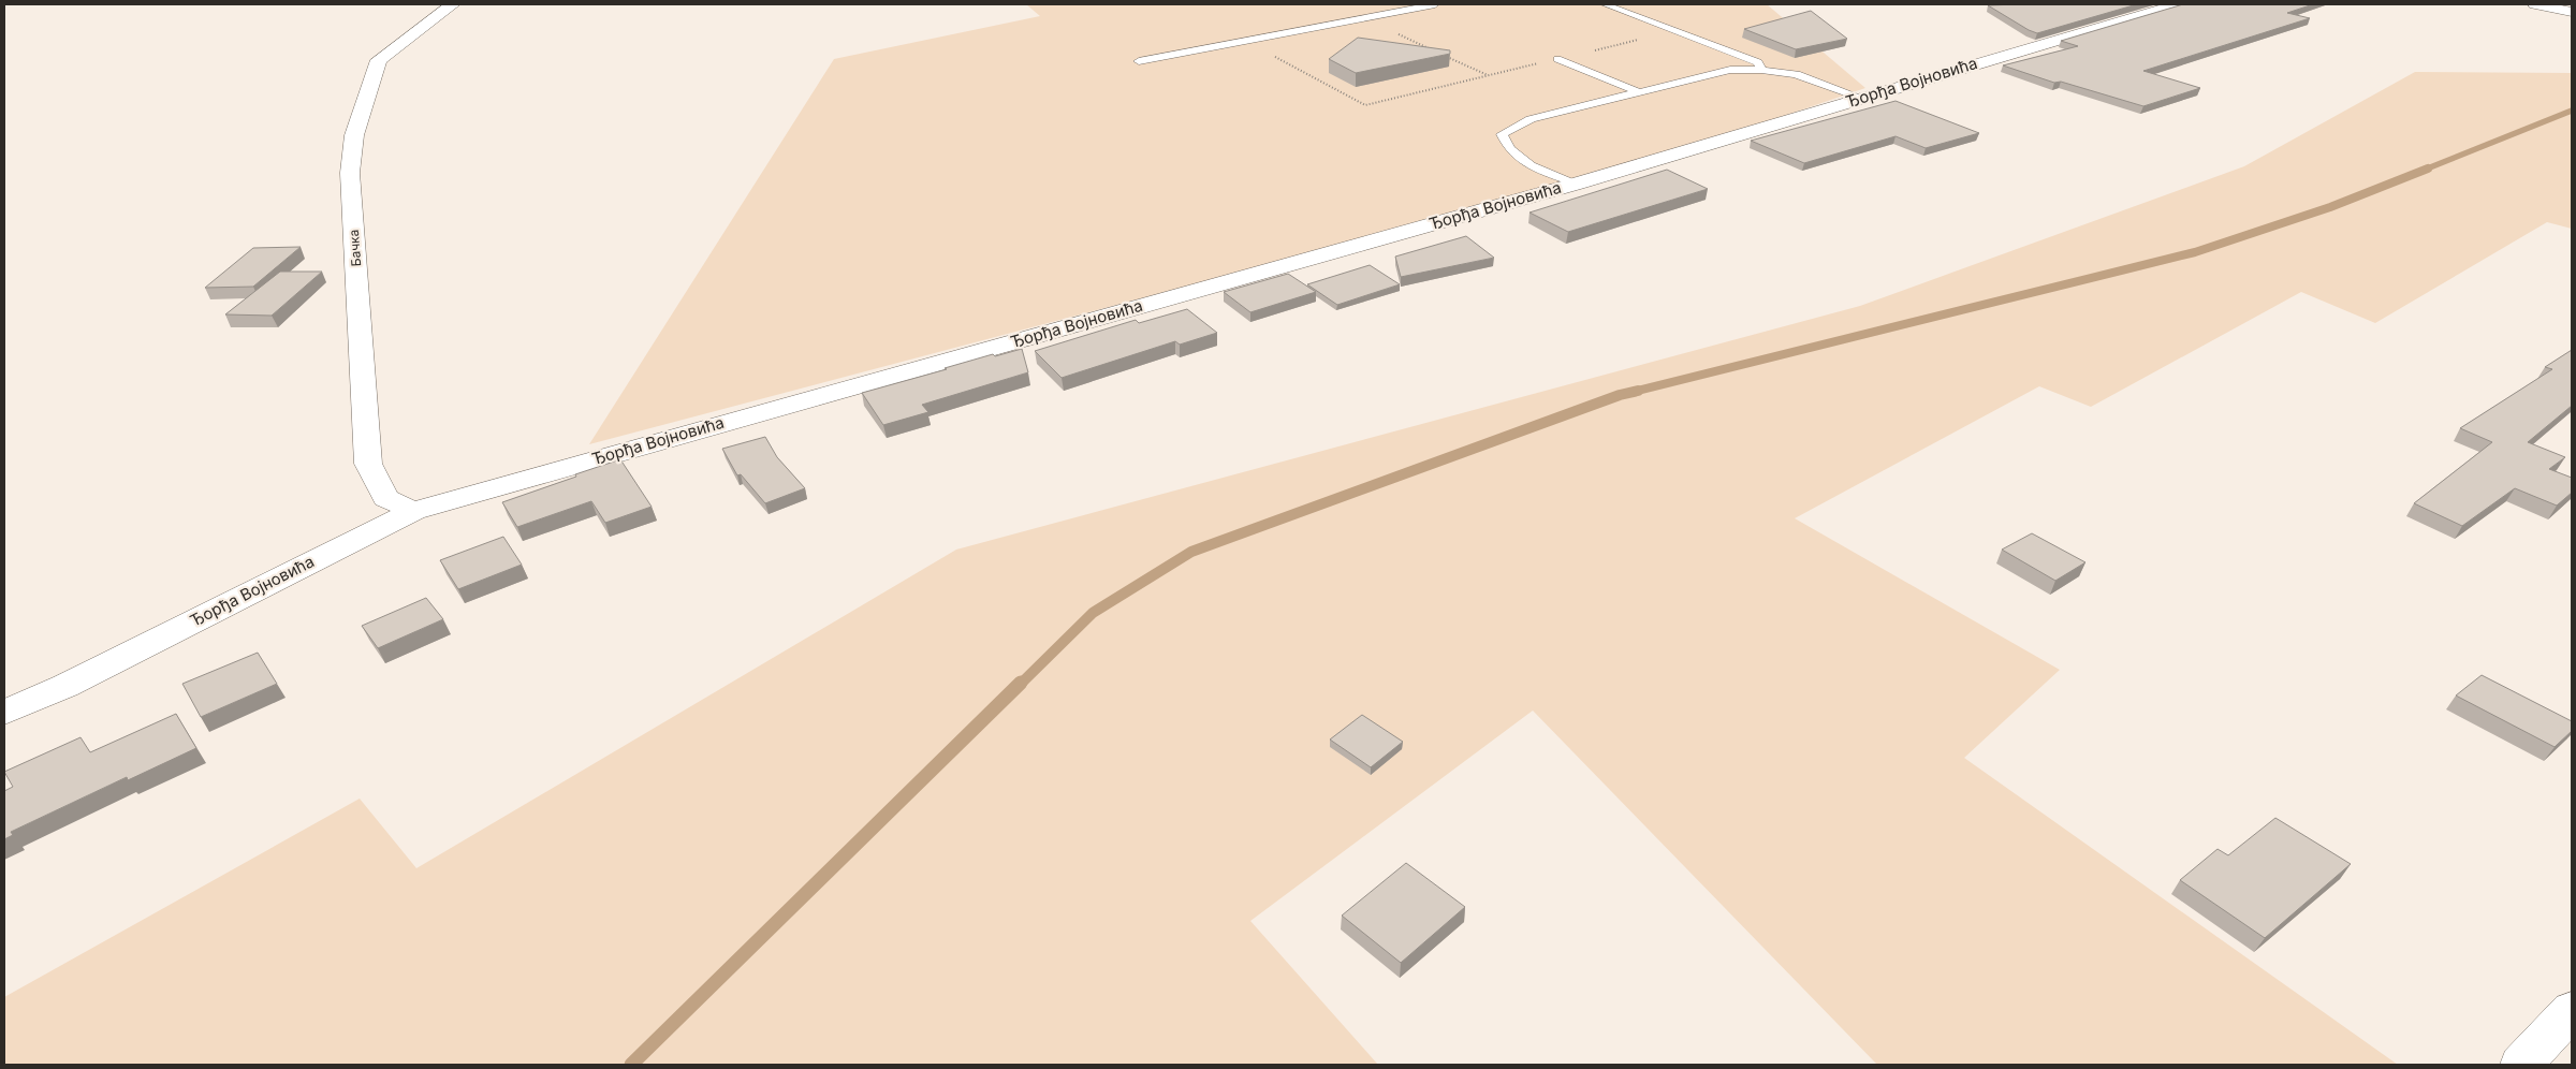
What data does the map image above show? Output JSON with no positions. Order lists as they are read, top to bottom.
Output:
{
  "streets": {
    "street": ["Ђорђа Војновића", "Бачка"]
  },
  "crossings": [
    ["Ђорђа Војновића", "Бачка"]
  ]
}
